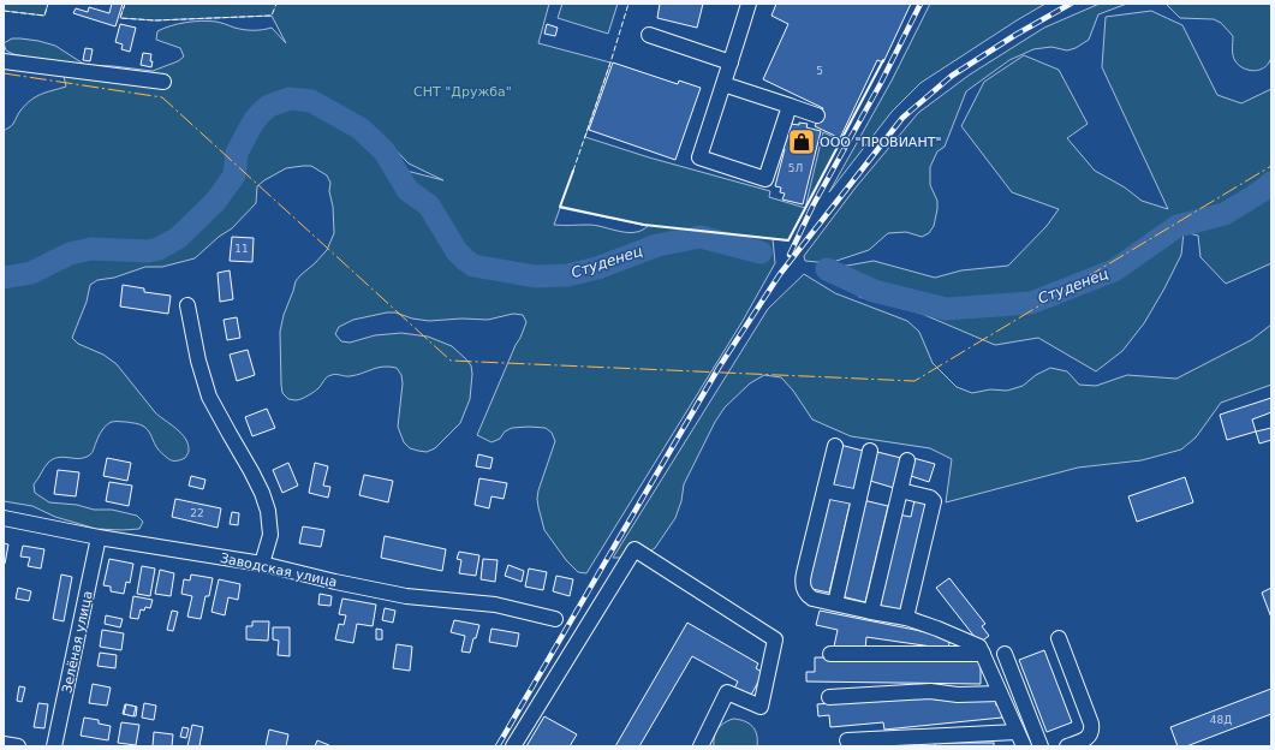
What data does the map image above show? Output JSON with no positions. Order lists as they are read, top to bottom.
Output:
{
  "streets": {
    "street": ["Заводская улица", "Зелёная улица"]
  },
  "crossings": [
    ["Заводская улица", "Зелёная улица"]
  ],
  "water": ["Студенец"],
  "parks": ["СНТ \"Дружба\""],
  "places": {
    "shop": ["ООО \"ПРОВИАНТ\""]
  },
  "house_numbers": [
    "5",
    "5Л",
    "11",
    "22",
    "48Д"
  ]
}
